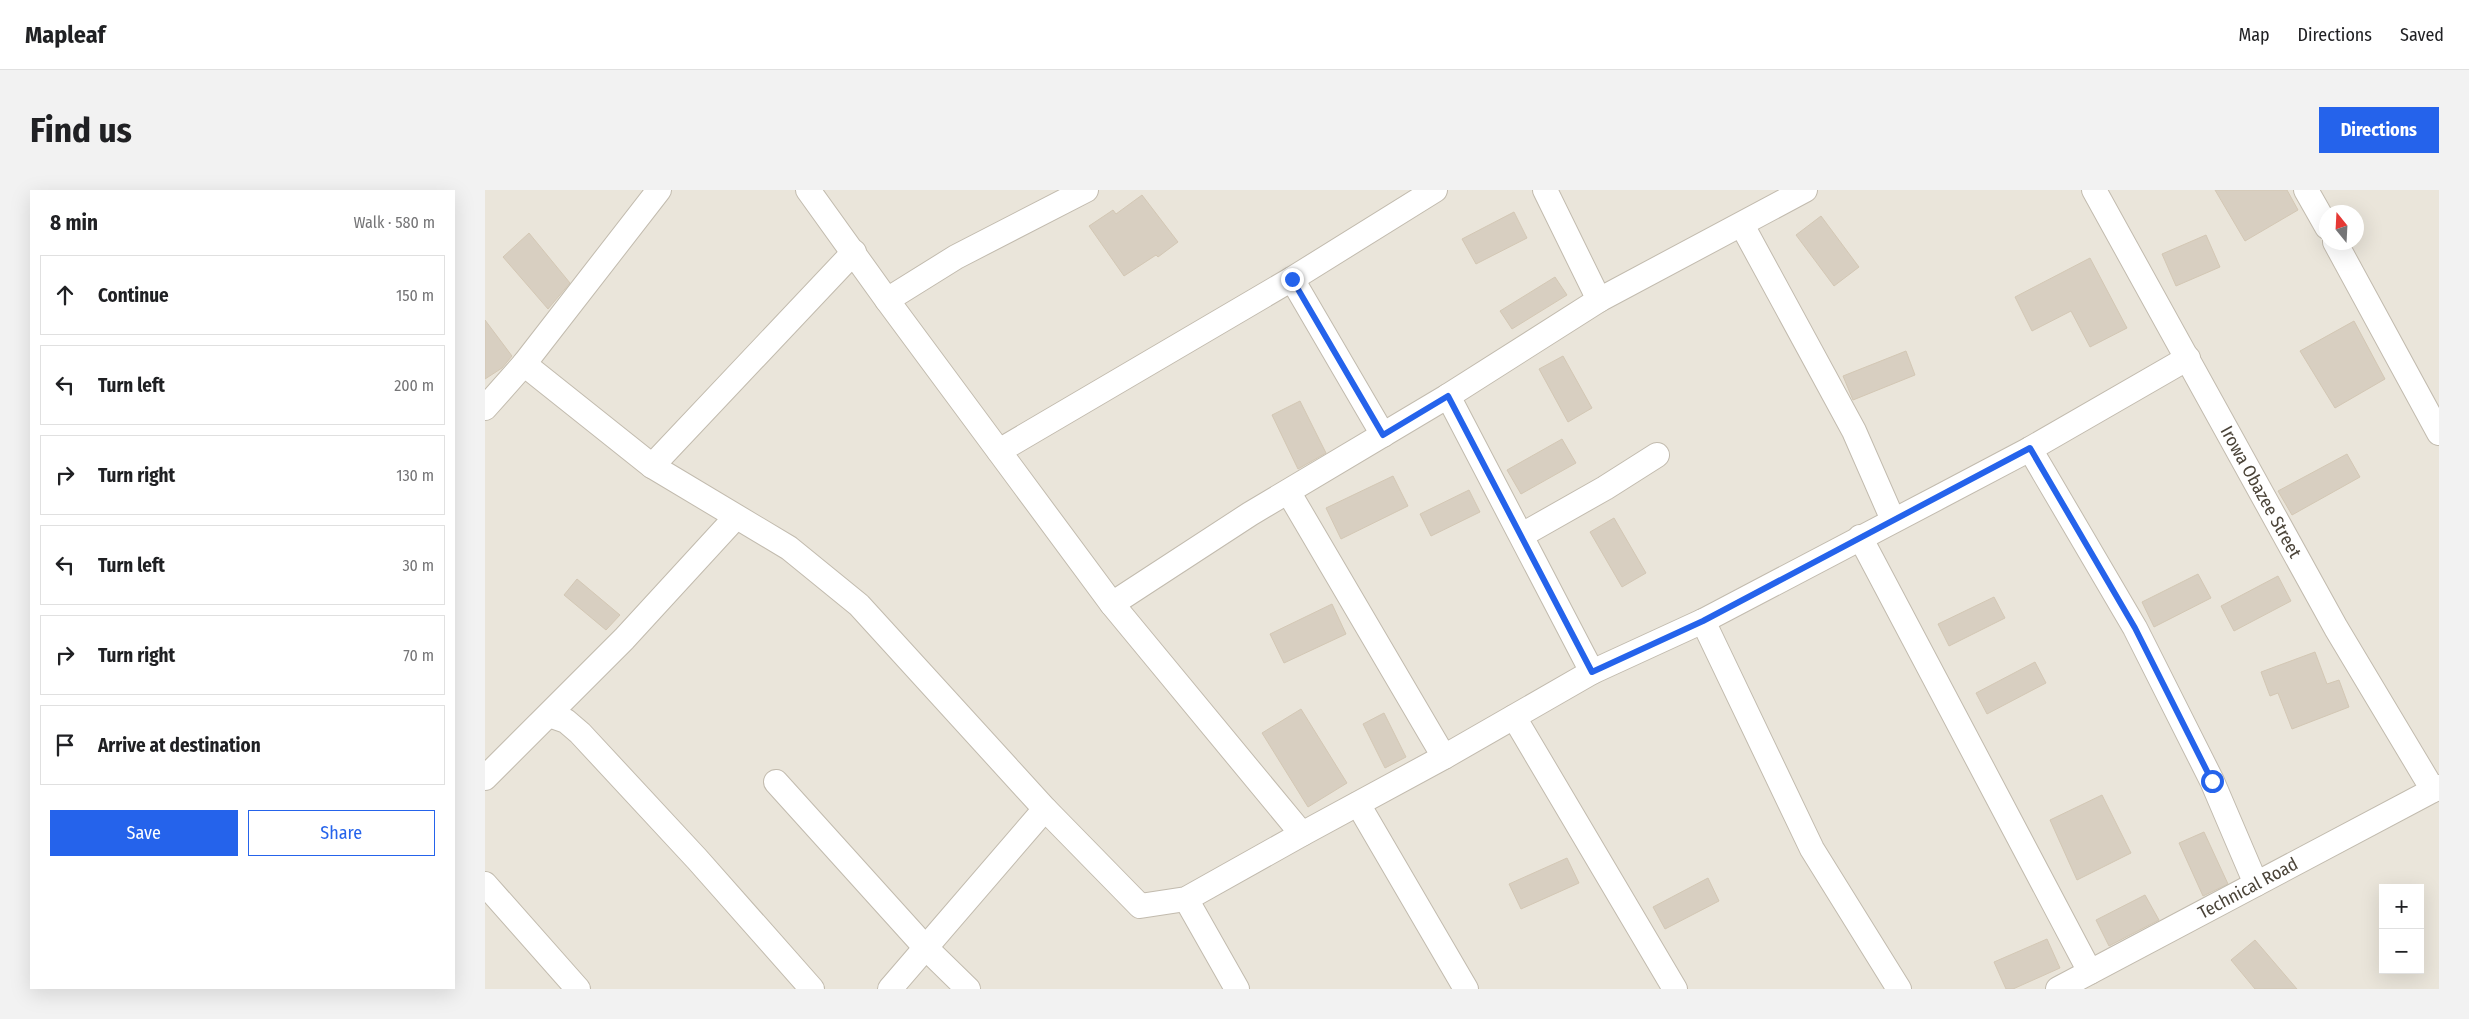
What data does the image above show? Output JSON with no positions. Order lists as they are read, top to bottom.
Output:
{
  "streets": {
    "street": ["Irowa Obazee Street", "Technical Road"]
  },
  "crossings": [
    ["Irowa Obazee Street", "Technical Road"]
  ],
  "north": "top",
  "page": {
    "header": "Mapleaf",
    "nav": ["Map", "Directions", "Saved"],
    "buttons": [
      "Directions",
      ["Save", "Share"]
    ],
    "title": "Find us",
    "heading": ["8 min", "Walk · 580 m"],
    "list": [
      ["Continue", "150 m"],
      ["Turn left", "200 m"],
      ["Turn right", "130 m"],
      ["Turn left", "30 m"],
      ["Turn right", "70 m"],
      "Arrive at destination"
    ],
    "map_buttons": ["+", "−"]
  }
}
